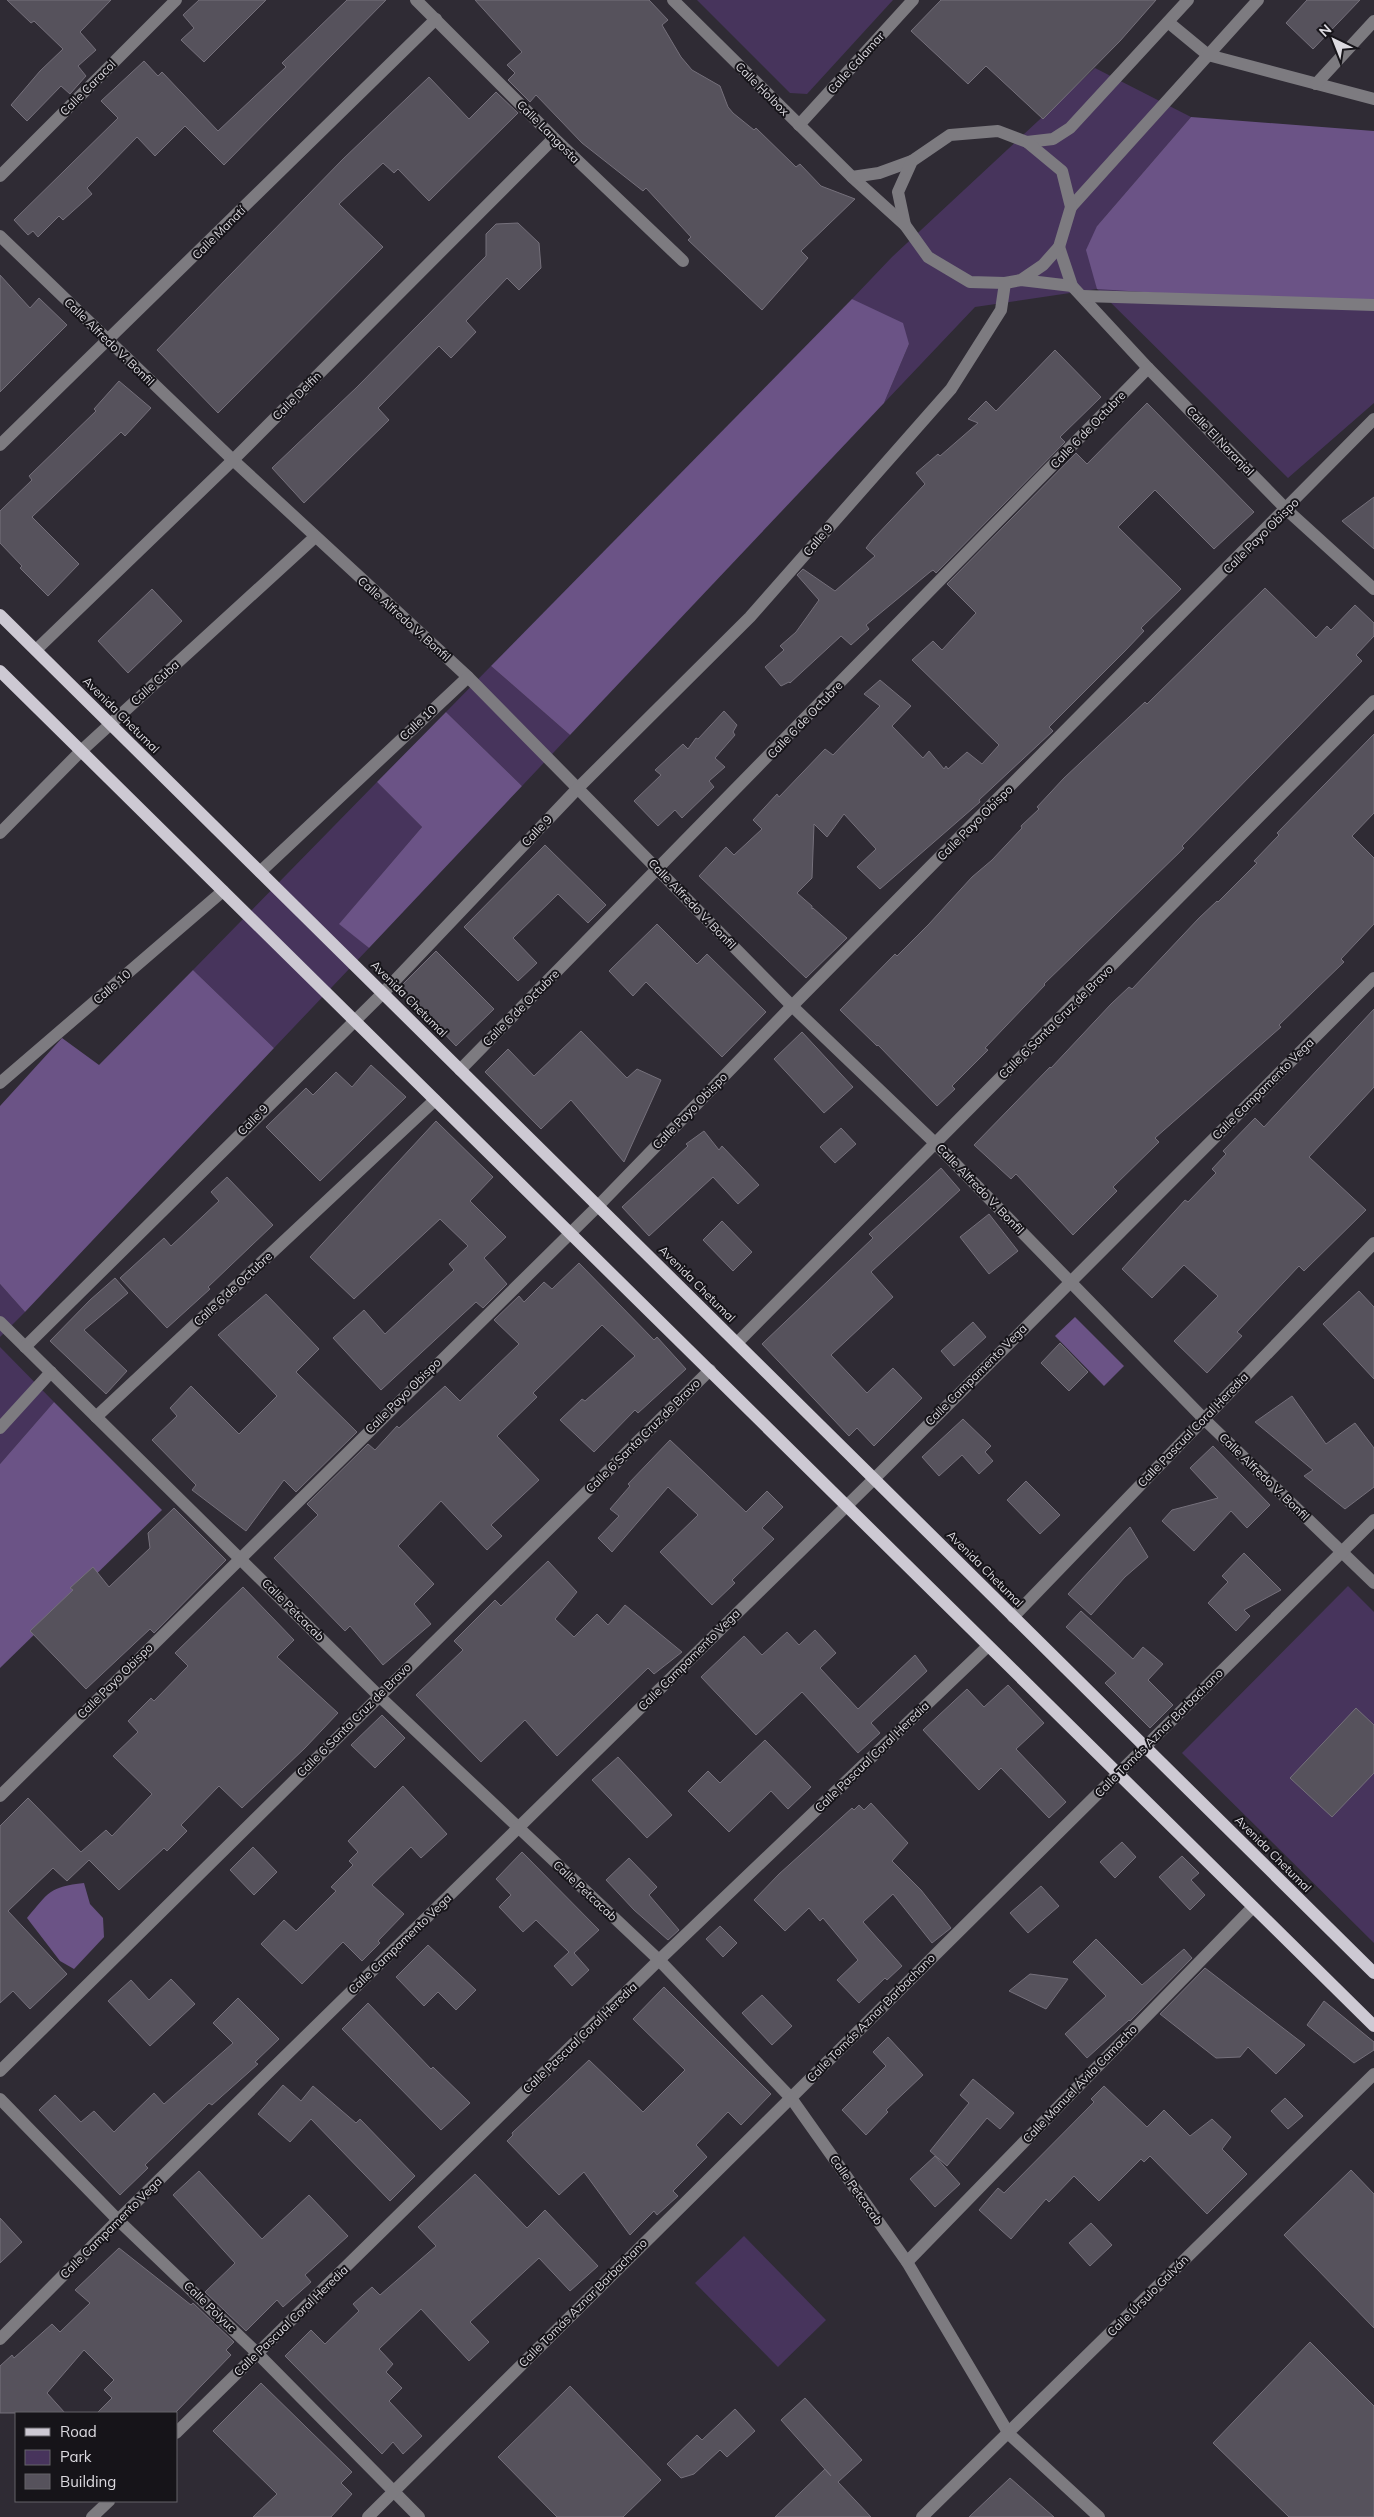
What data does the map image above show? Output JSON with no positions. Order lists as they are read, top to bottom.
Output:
{
  "streets": {
    "main road": ["Avenida Chetumal"],
    "street": [
      "Calle Calamar",
      "Calle Caracol",
      "Calle Holbox",
      "Calle Langosta",
      "Calle Manatí",
      "Calle Alfredo V. Bonfil",
      "Calle Delfin",
      "Calle 6 de Octubre",
      "Calle El Naranjal",
      "Calle Payo Obispo",
      "Calle 9",
      "Calle Cuba",
      "Calle 10",
      "Calle 6 Santa Cruz de Bravo",
      "Calle Campamento Vega",
      "Calle Pascual Coral Heredia",
      "Calle Petcacab",
      "Calle Tomás Aznar Barbachano",
      "Calle Manuel Ávila Camacho",
      "Calle Úrsulo Galván",
      "Calle Polyuc"
    ]
  },
  "crossings": [
    ["Calle Calamar", "Calle Holbox"],
    ["Calle Holbox", "Calle 9"],
    ["Calle Langosta", "Calle Manatí"],
    ["Calle Langosta", "Calle Delfin"],
    ["Calle Manatí", "Calle Alfredo V. Bonfil"],
    ["Calle Alfredo V. Bonfil", "Calle Delfin"],
    ["Calle Alfredo V. Bonfil", "Calle 6 de Octubre"],
    ["Calle Alfredo V. Bonfil", "Calle Payo Obispo"],
    ["Calle Alfredo V. Bonfil", "Calle 9"],
    ["Calle Alfredo V. Bonfil", "Calle Cuba"],
    ["Calle Alfredo V. Bonfil", "Calle 10"],
    ["Calle Alfredo V. Bonfil", "Calle 6 Santa Cruz de Bravo"],
    ["Calle Alfredo V. Bonfil", "Calle Campamento Vega"],
    ["Calle Alfredo V. Bonfil", "Calle Pascual Coral Heredia"],
    ["Calle Alfredo V. Bonfil", "Calle Tomás Aznar Barbachano"],
    ["Calle Delfin", "Avenida Chetumal"],
    ["Calle 6 de Octubre", "Calle El Naranjal"],
    ["Calle 6 de Octubre", "Avenida Chetumal"],
    ["Calle 6 de Octubre", "Calle Petcacab"],
    ["Calle El Naranjal", "Calle Payo Obispo"],
    ["Calle Payo Obispo", "Avenida Chetumal"],
    ["Calle Payo Obispo", "Calle Petcacab"],
    ["Calle 9", "Avenida Chetumal"],
    ["Calle 9", "Calle Petcacab"],
    ["Calle Cuba", "Avenida Chetumal"],
    ["Avenida Chetumal", "Calle 10"],
    ["Avenida Chetumal", "Calle 6 Santa Cruz de Bravo"],
    ["Avenida Chetumal", "Calle Campamento Vega"],
    ["Avenida Chetumal", "Calle Pascual Coral Heredia"],
    ["Avenida Chetumal", "Calle Tomás Aznar Barbachano"],
    ["Calle 6 Santa Cruz de Bravo", "Calle Petcacab"],
    ["Calle Campamento Vega", "Calle Petcacab"],
    ["Calle Campamento Vega", "Calle Polyuc"],
    ["Calle Pascual Coral Heredia", "Calle Petcacab"],
    ["Calle Pascual Coral Heredia", "Calle Polyuc"],
    ["Calle Petcacab", "Calle Tomás Aznar Barbachano"],
    ["Calle Petcacab", "Calle Manuel Ávila Camacho"],
    ["Calle Petcacab", "Calle Úrsulo Galván"],
    ["Calle Tomás Aznar Barbachano", "Calle Polyuc"]
  ],
  "legend": ["Road", "Park", "Building"],
  "north": "top left"
}
